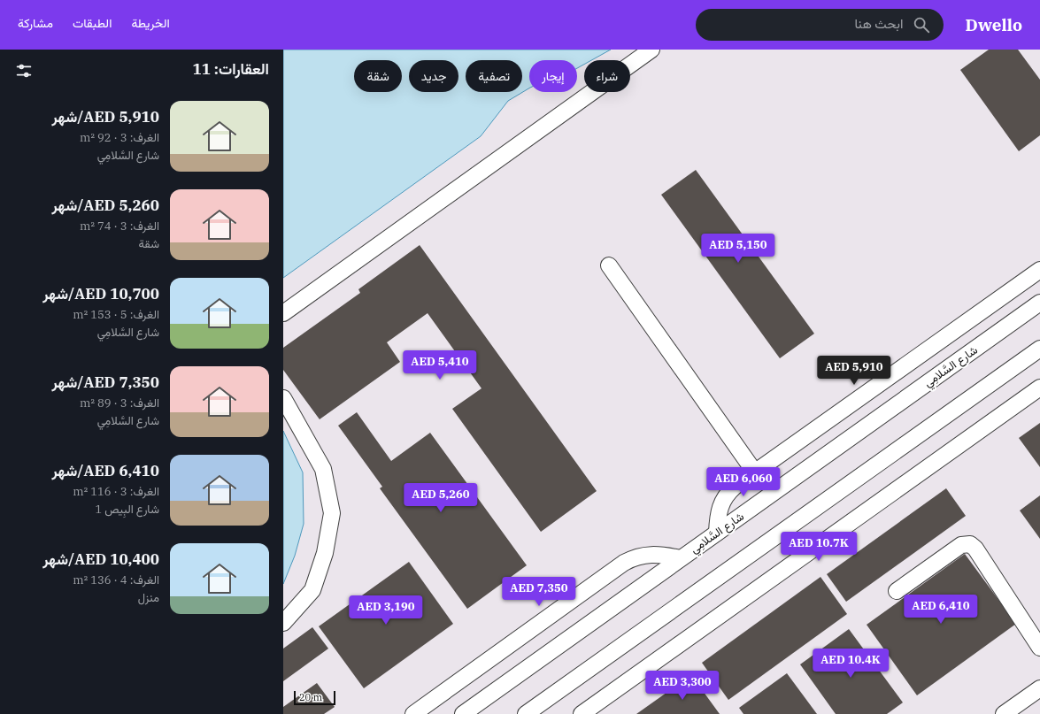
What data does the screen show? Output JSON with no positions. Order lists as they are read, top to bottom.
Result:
{
  "streets": {
    "street": ["شارع السَّلامِي"]
  },
  "scale_bar": "20 m",
  "page": {
    "header": "Dwello",
    "search": "ابحث هنا",
    "nav": ["الخريطة", "الطبقات", "مشاركة"],
    "heading": "العقارات: 11",
    "chip": [
      "شراء",
      "إيجار",
      "تصفية",
      "جديد",
      "شقة"
    ],
    "list": [
      {
        "name": "AED 5,910/شهر",
        "note": "الغرف: 3 · 92 m² · شارع السَّلامِي"
      },
      {
        "name": "AED 5,260/شهر",
        "note": "الغرف: 3 · 74 m² · شقة"
      },
      {
        "name": "AED 10,700/شهر",
        "note": "الغرف: 5 · 153 m² · شارع السَّلامِي"
      },
      {
        "name": "AED 7,350/شهر",
        "note": "الغرف: 3 · 89 m² · شارع السَّلامِي"
      },
      {
        "name": "AED 6,410/شهر",
        "note": "الغرف: 3 · 116 m² · شارع البِيص 1"
      },
      {
        "name": "AED 10,400/شهر",
        "note": "الغرف: 4 · 136 m² · منزل"
      }
    ],
    "price": [
      "AED 5,150",
      "AED 5,410",
      "AED 5,910",
      "AED 6,060",
      "AED 5,260",
      "AED 10.7K",
      "AED 7,350",
      "AED 6,410",
      "AED 3,190",
      "AED 10.4K",
      "AED 3,300"
    ],
    "scale": "20 m"
  }
}
